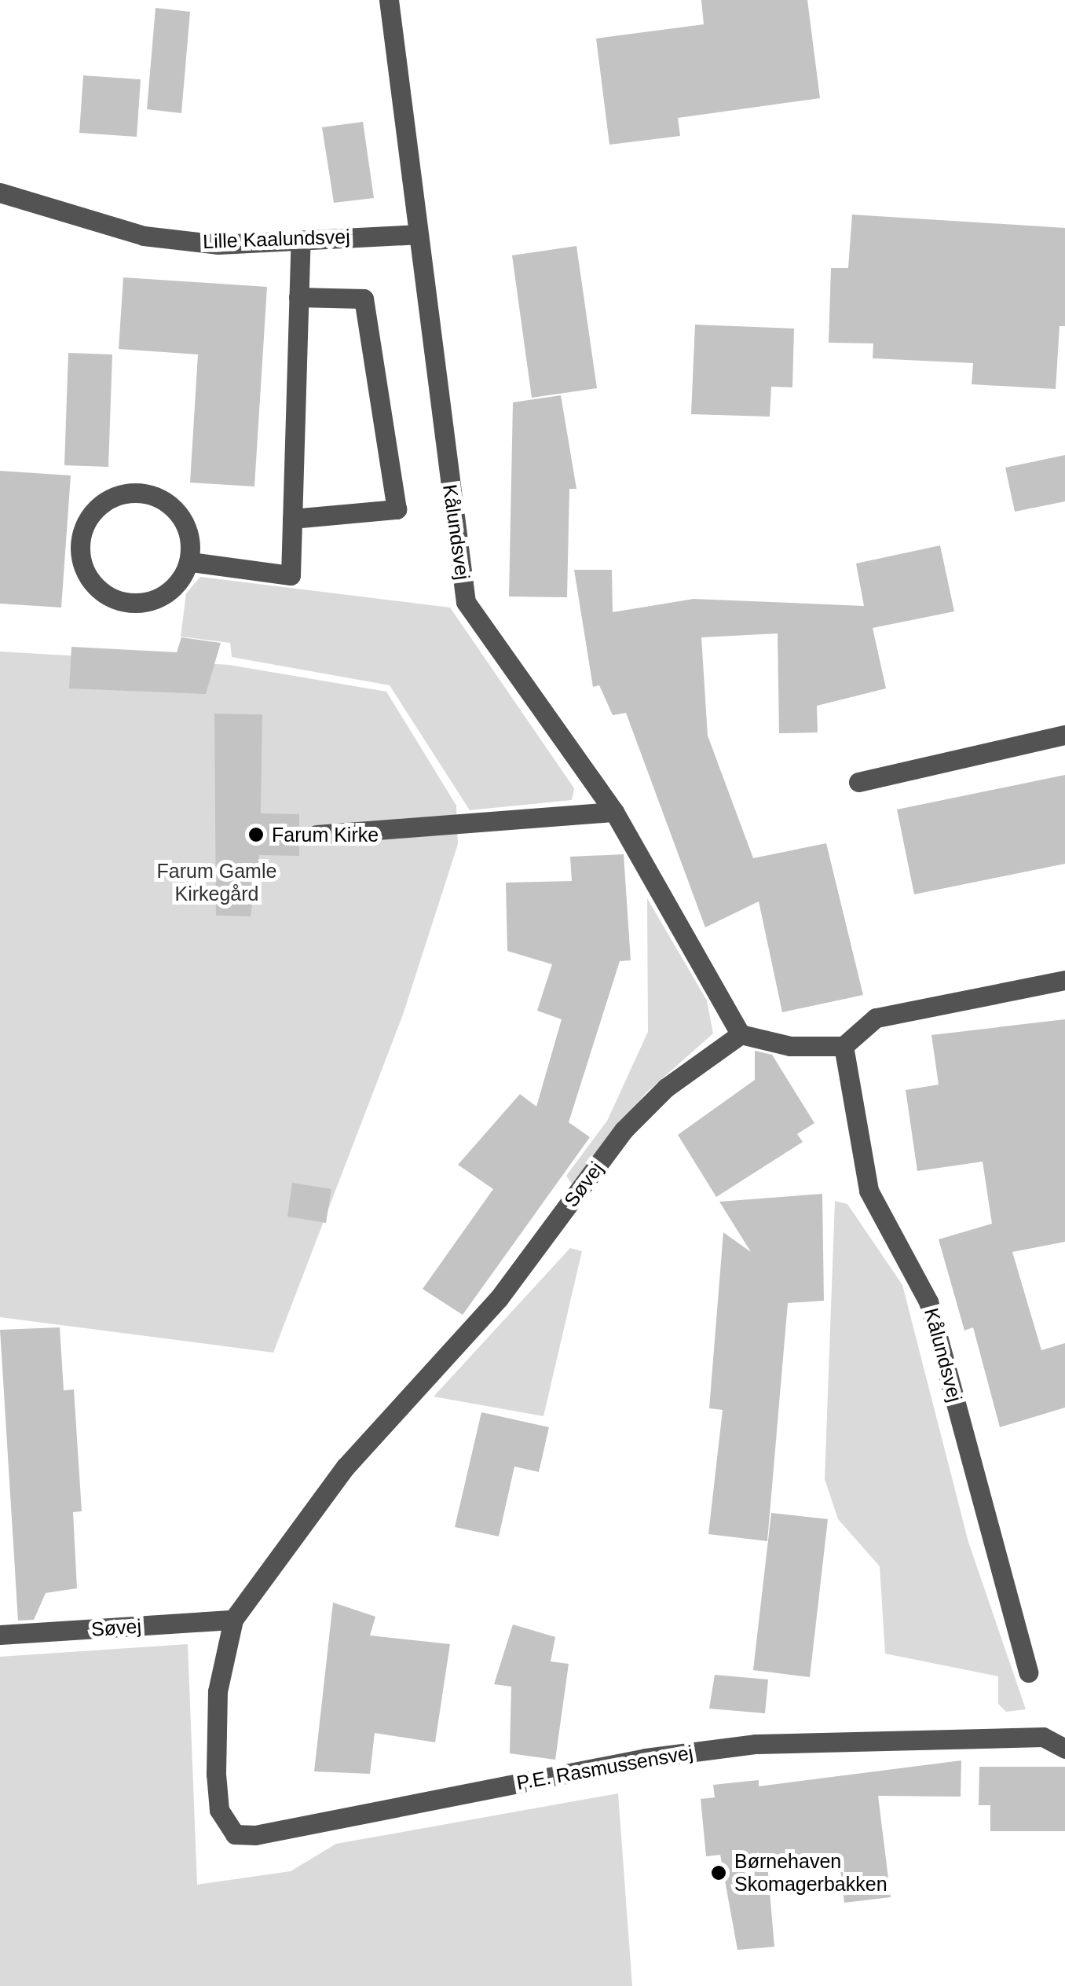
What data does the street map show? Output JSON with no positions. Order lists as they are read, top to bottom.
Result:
{
  "streets": {
    "street": [
      "Lille Kaalundsvej",
      "Kålundsvej",
      "Søvej",
      "P.E. Rasmussensvej"
    ]
  },
  "crossings": [
    ["Lille Kaalundsvej", "Kålundsvej"],
    ["Kålundsvej", "Søvej"],
    ["Søvej", "P.E. Rasmussensvej"]
  ],
  "parks": ["Farum Gamle Kirkegård"],
  "places": ["Farum Kirke", "Børnehaven Skomagerbakken"]
}
